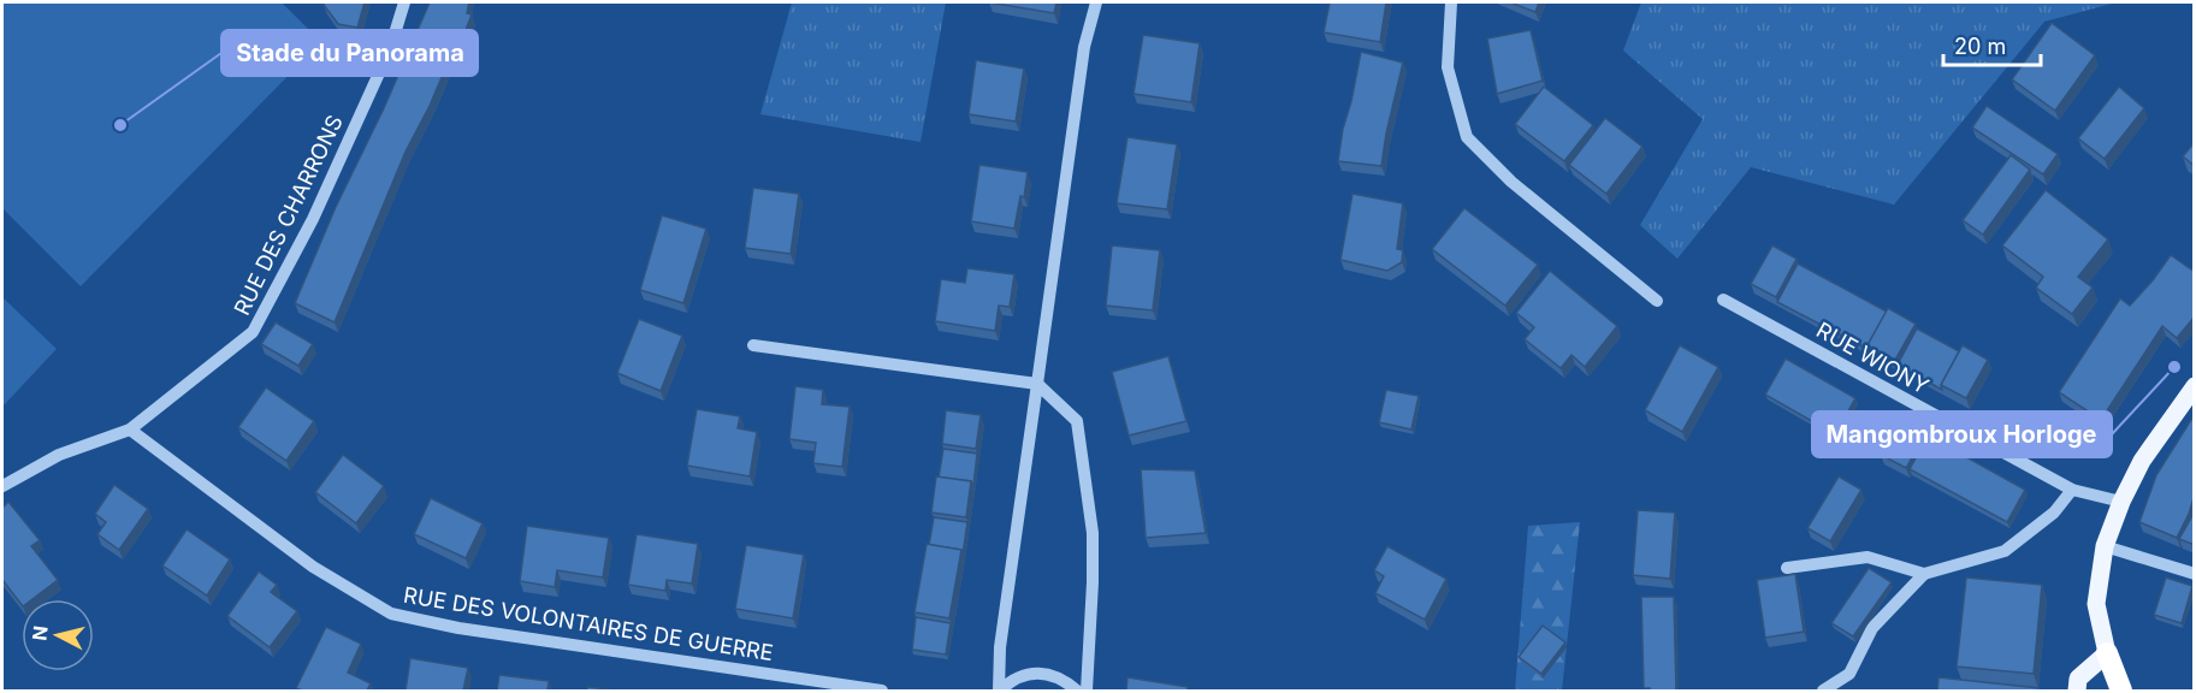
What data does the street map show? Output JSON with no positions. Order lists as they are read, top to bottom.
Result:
{
  "streets": {
    "street": ["RUE DES CHARRONS", "RUE WIONY", "RUE DES VOLONTAIRES DE GUERRE"]
  },
  "crossings": [
    ["RUE DES CHARRONS", "RUE DES VOLONTAIRES DE GUERRE"]
  ],
  "places": ["Stade du Panorama", "Mangombroux Horloge"],
  "scale_bar": "20 m",
  "north": "left"
}
